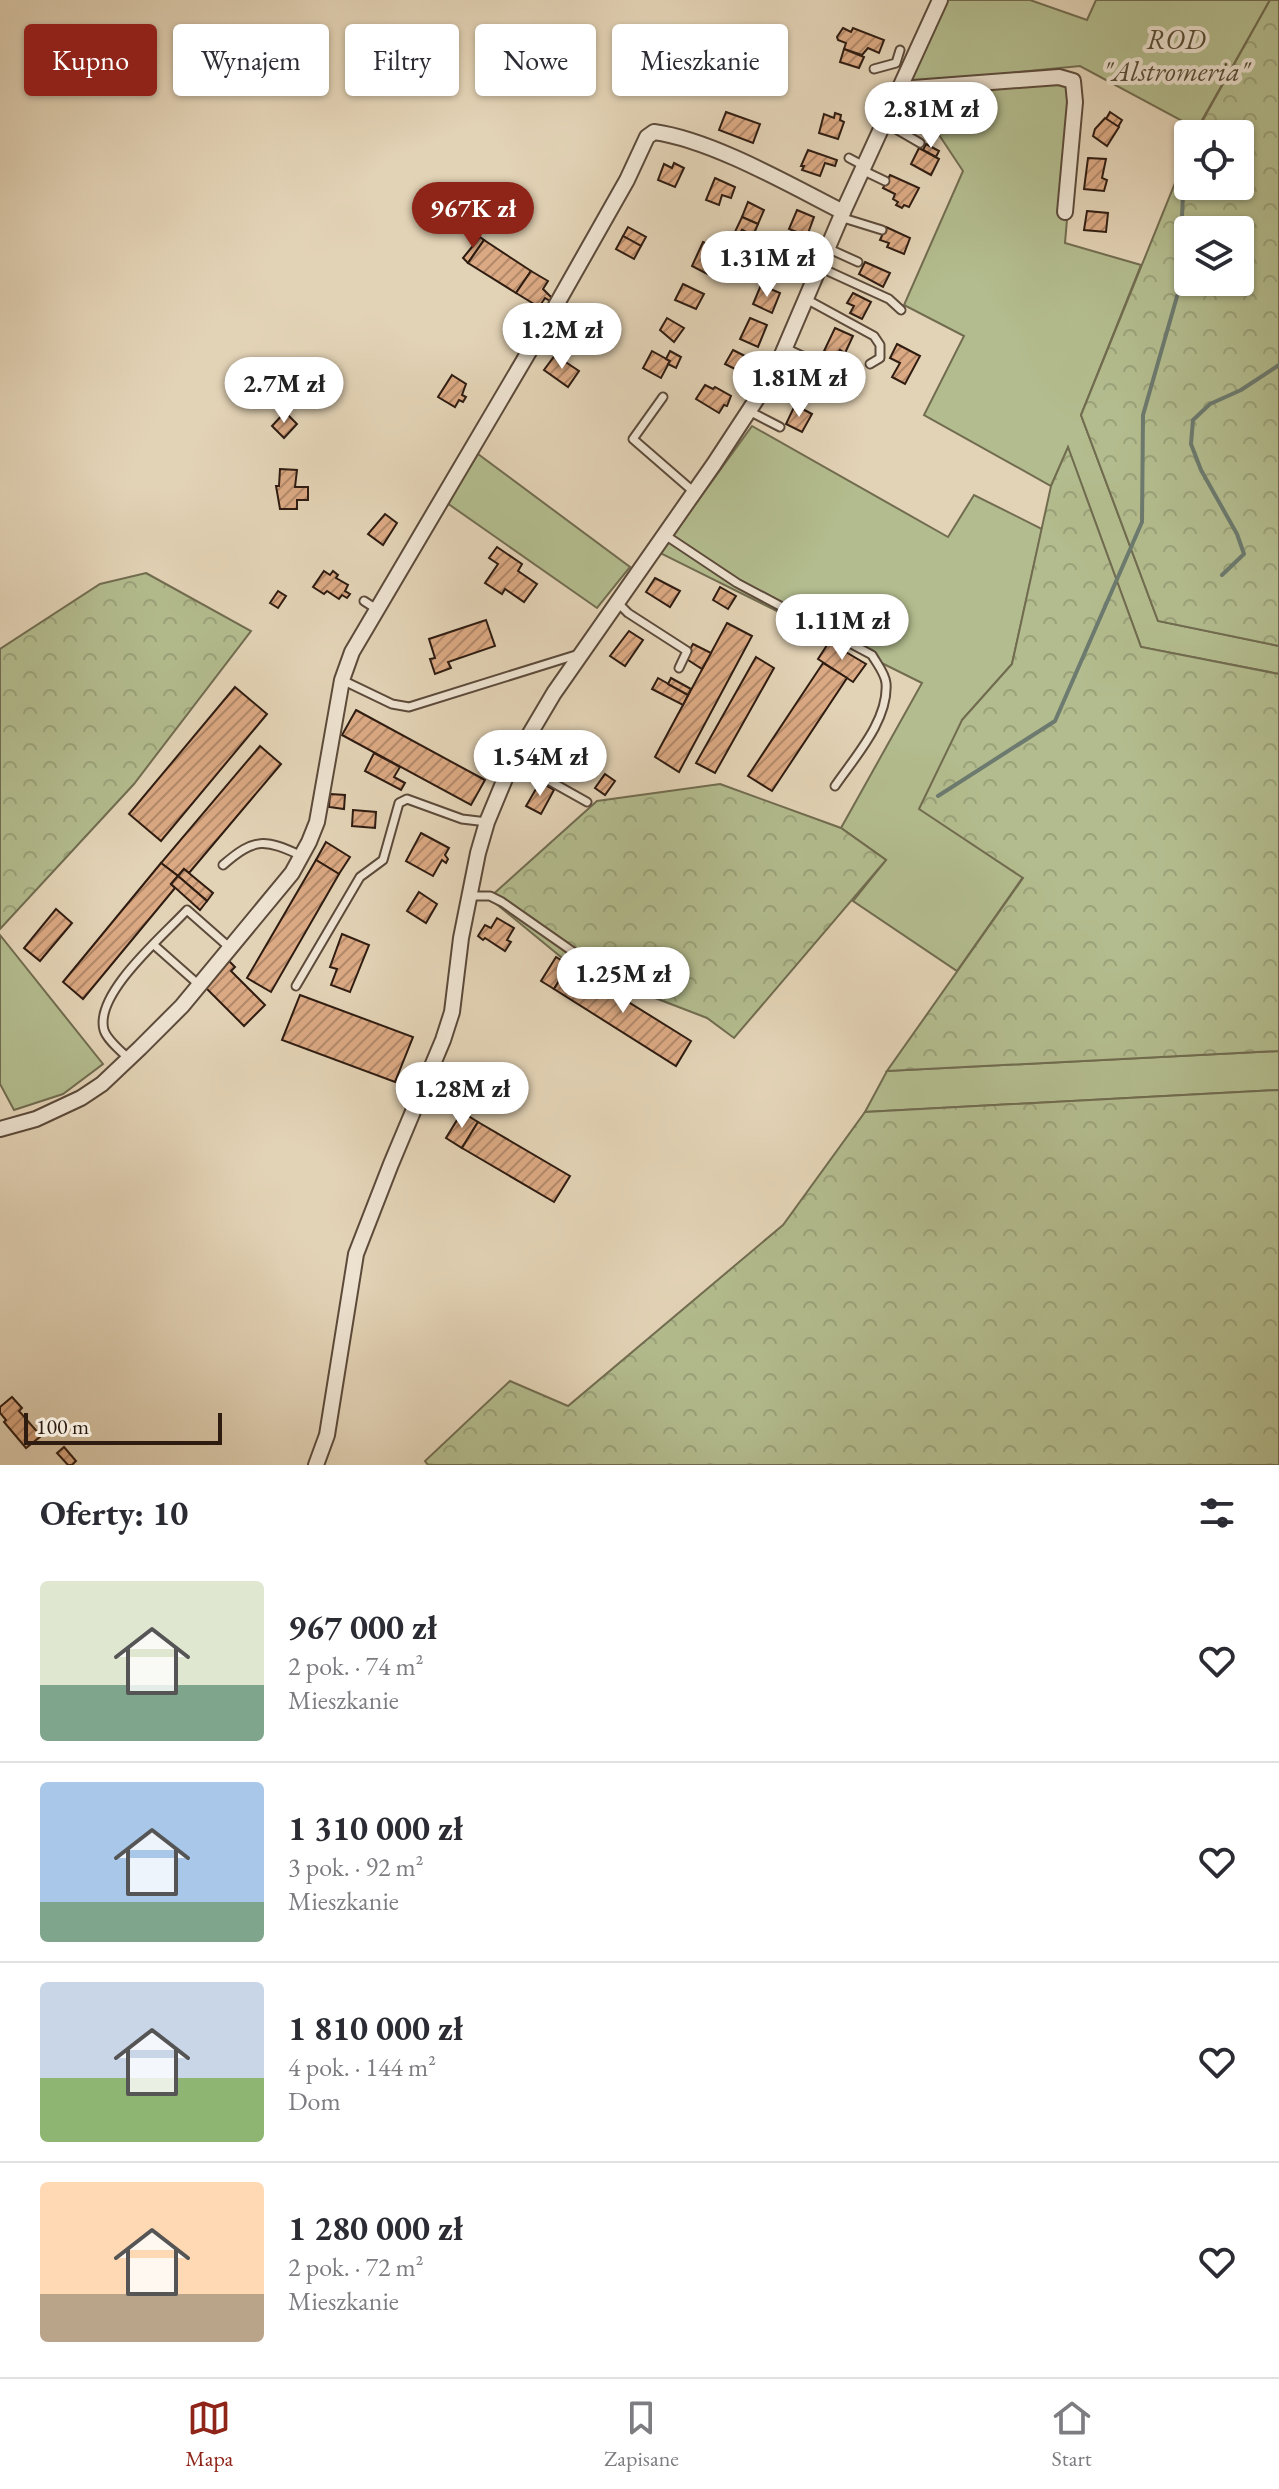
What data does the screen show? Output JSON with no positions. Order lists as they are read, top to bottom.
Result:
{
  "parks": ["ROD \"Alstromeria\""],
  "scale_bar": "100 m",
  "page": {
    "chip": [
      "Kupno",
      "Wynajem",
      "Filtry",
      "Nowe",
      "Mieszkanie"
    ],
    "price": [
      "2.81M zł",
      "967K zł",
      "1.31M zł",
      "1.2M zł",
      "1.81M zł",
      "2.7M zł",
      "1.11M zł",
      "1.54M zł",
      "1.25M zł",
      "1.28M zł"
    ],
    "scale": "100 m",
    "heading": "Oferty: 10",
    "list": [
      {
        "name": "967 000 zł",
        "note": "2 pok. · 74 m² · Mieszkanie"
      },
      {
        "name": "1 310 000 zł",
        "note": "3 pok. · 92 m² · Mieszkanie"
      },
      {
        "name": "1 810 000 zł",
        "note": "4 pok. · 144 m² · Dom"
      },
      {
        "name": "1 280 000 zł",
        "note": "2 pok. · 72 m² · Mieszkanie"
      }
    ],
    "tabs": ["Mapa", "Zapisane", "Start"]
  }
}
